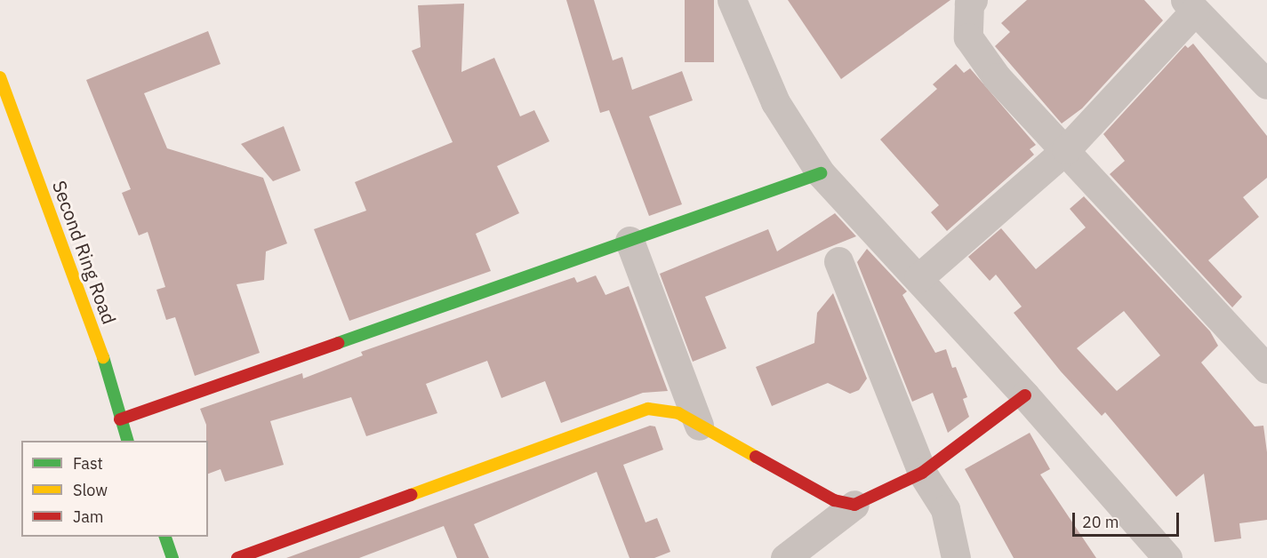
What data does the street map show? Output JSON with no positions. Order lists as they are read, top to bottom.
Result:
{
  "streets": {
    "street": ["Second Ring Road"]
  },
  "legend": ["Fast", "Slow", "Jam"],
  "scale_bar": "20 m"
}
